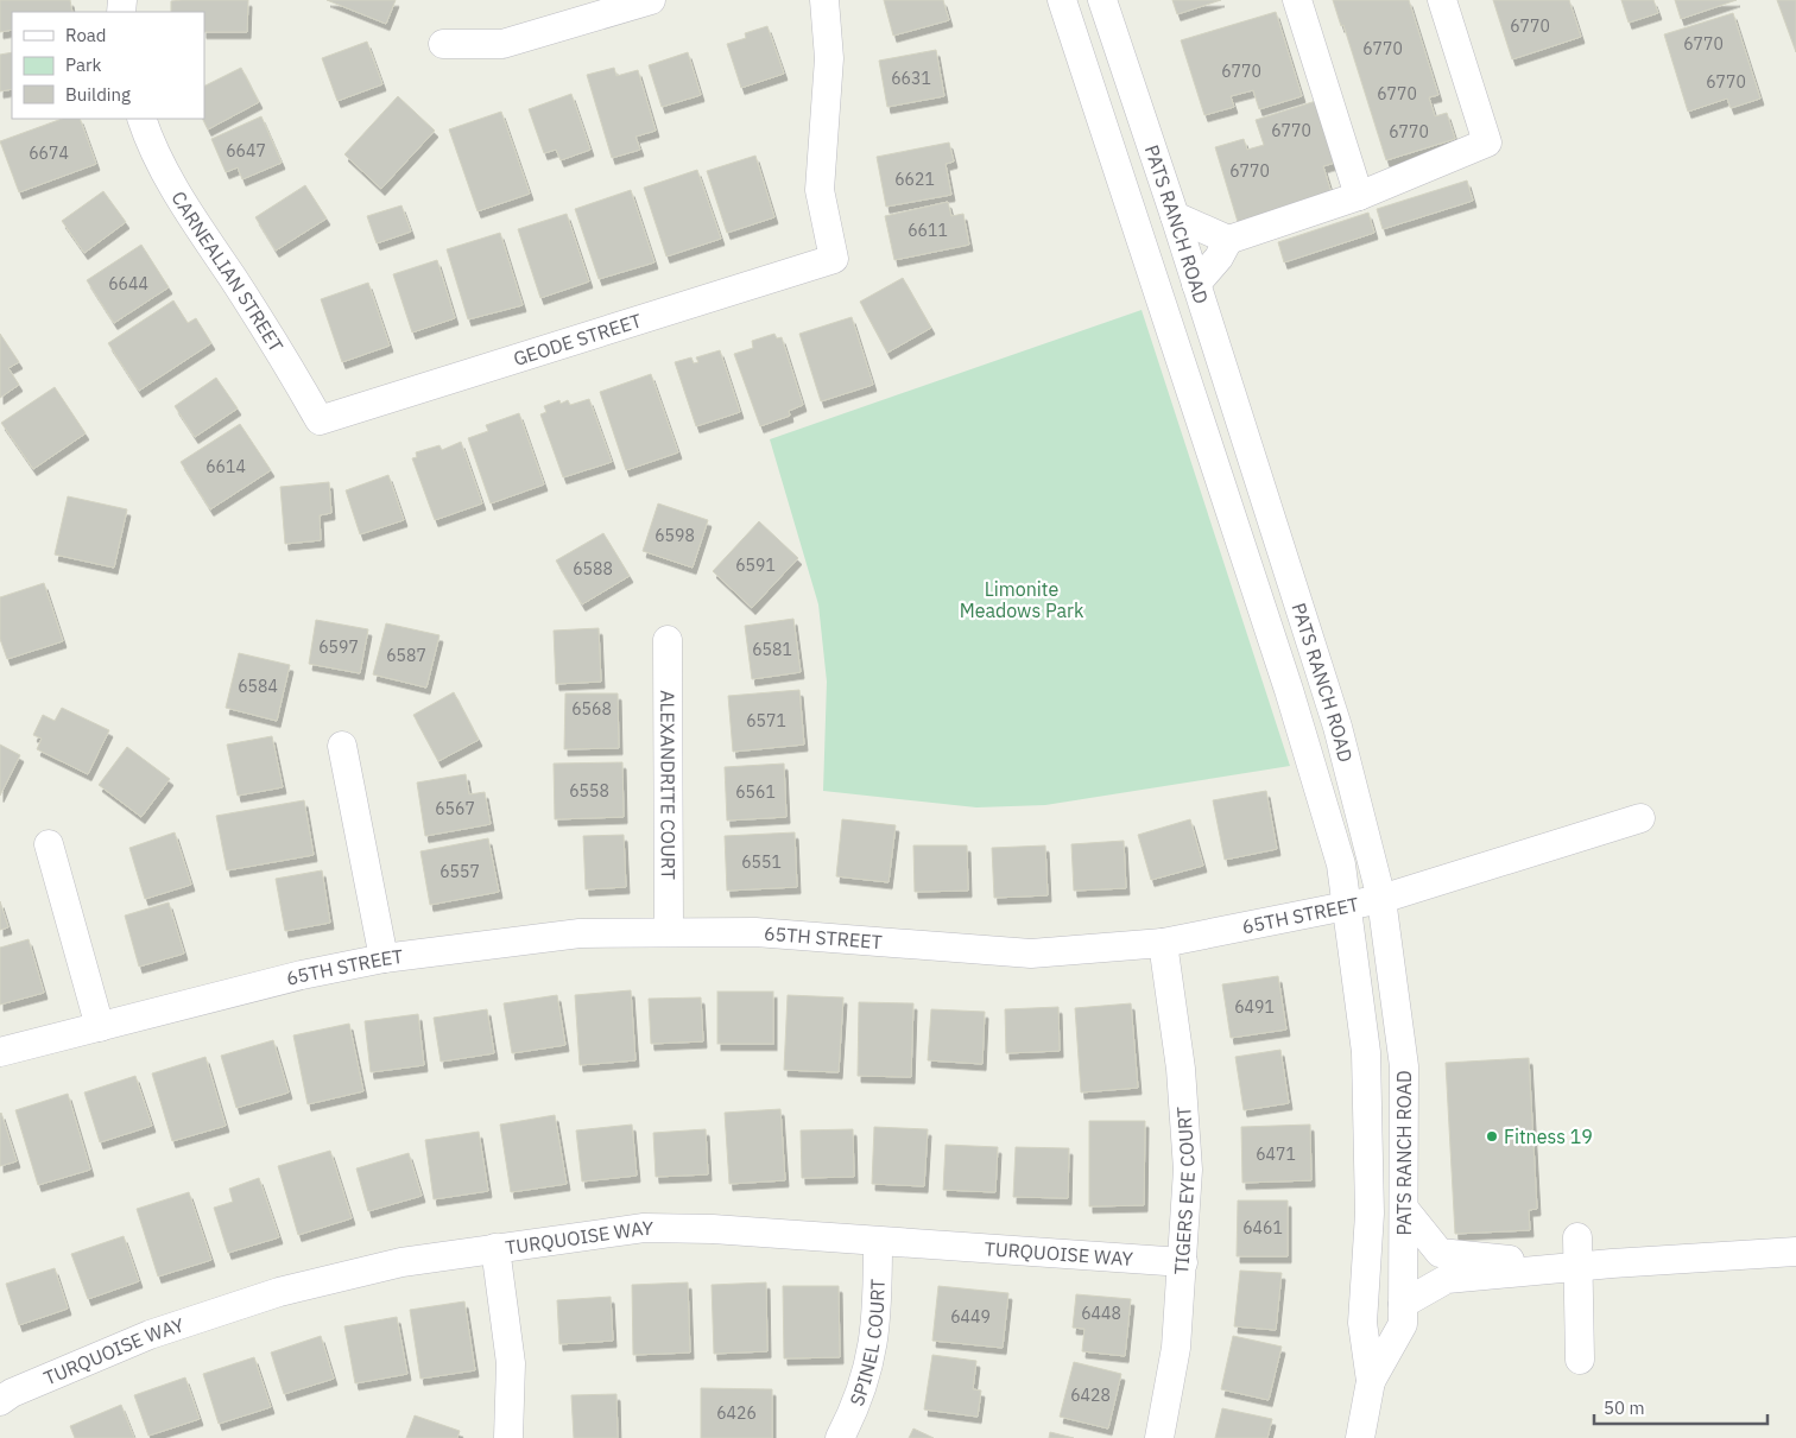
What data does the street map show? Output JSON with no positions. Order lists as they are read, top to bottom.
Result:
{
  "streets": {
    "street": [
      "PATS RANCH ROAD",
      "CARNEALIAN STREET",
      "GEODE STREET",
      "ALEXANDRITE COURT",
      "65TH STREET",
      "TIGERS EYE COURT",
      "TURQUOISE WAY",
      "SPINEL COURT"
    ]
  },
  "crossings": [
    ["PATS RANCH ROAD", "65TH STREET"],
    ["CARNEALIAN STREET", "GEODE STREET"],
    ["ALEXANDRITE COURT", "65TH STREET"],
    ["65TH STREET", "TIGERS EYE COURT"],
    ["TIGERS EYE COURT", "TURQUOISE WAY"],
    ["TURQUOISE WAY", "SPINEL COURT"]
  ],
  "parks": ["Limonite Meadows Park"],
  "places": ["Fitness 19"],
  "house_numbers": [
    "6770",
    "6770",
    "6770",
    "6770",
    "6631",
    "6770",
    "6770",
    "6770",
    "6770",
    "6647",
    "6674",
    "6770",
    "6621",
    "6611",
    "6644",
    "6614",
    "6598",
    "6591",
    "6588",
    "6597",
    "6581",
    "6587",
    "6584",
    "6568",
    "6571",
    "6558",
    "6561",
    "6567",
    "6551",
    "6557",
    "6491",
    "6471",
    "6461",
    "6448",
    "6449",
    "6428",
    "6426"
  ],
  "legend": ["Road", "Park", "Building"],
  "scale_bar": "50 m"
}
